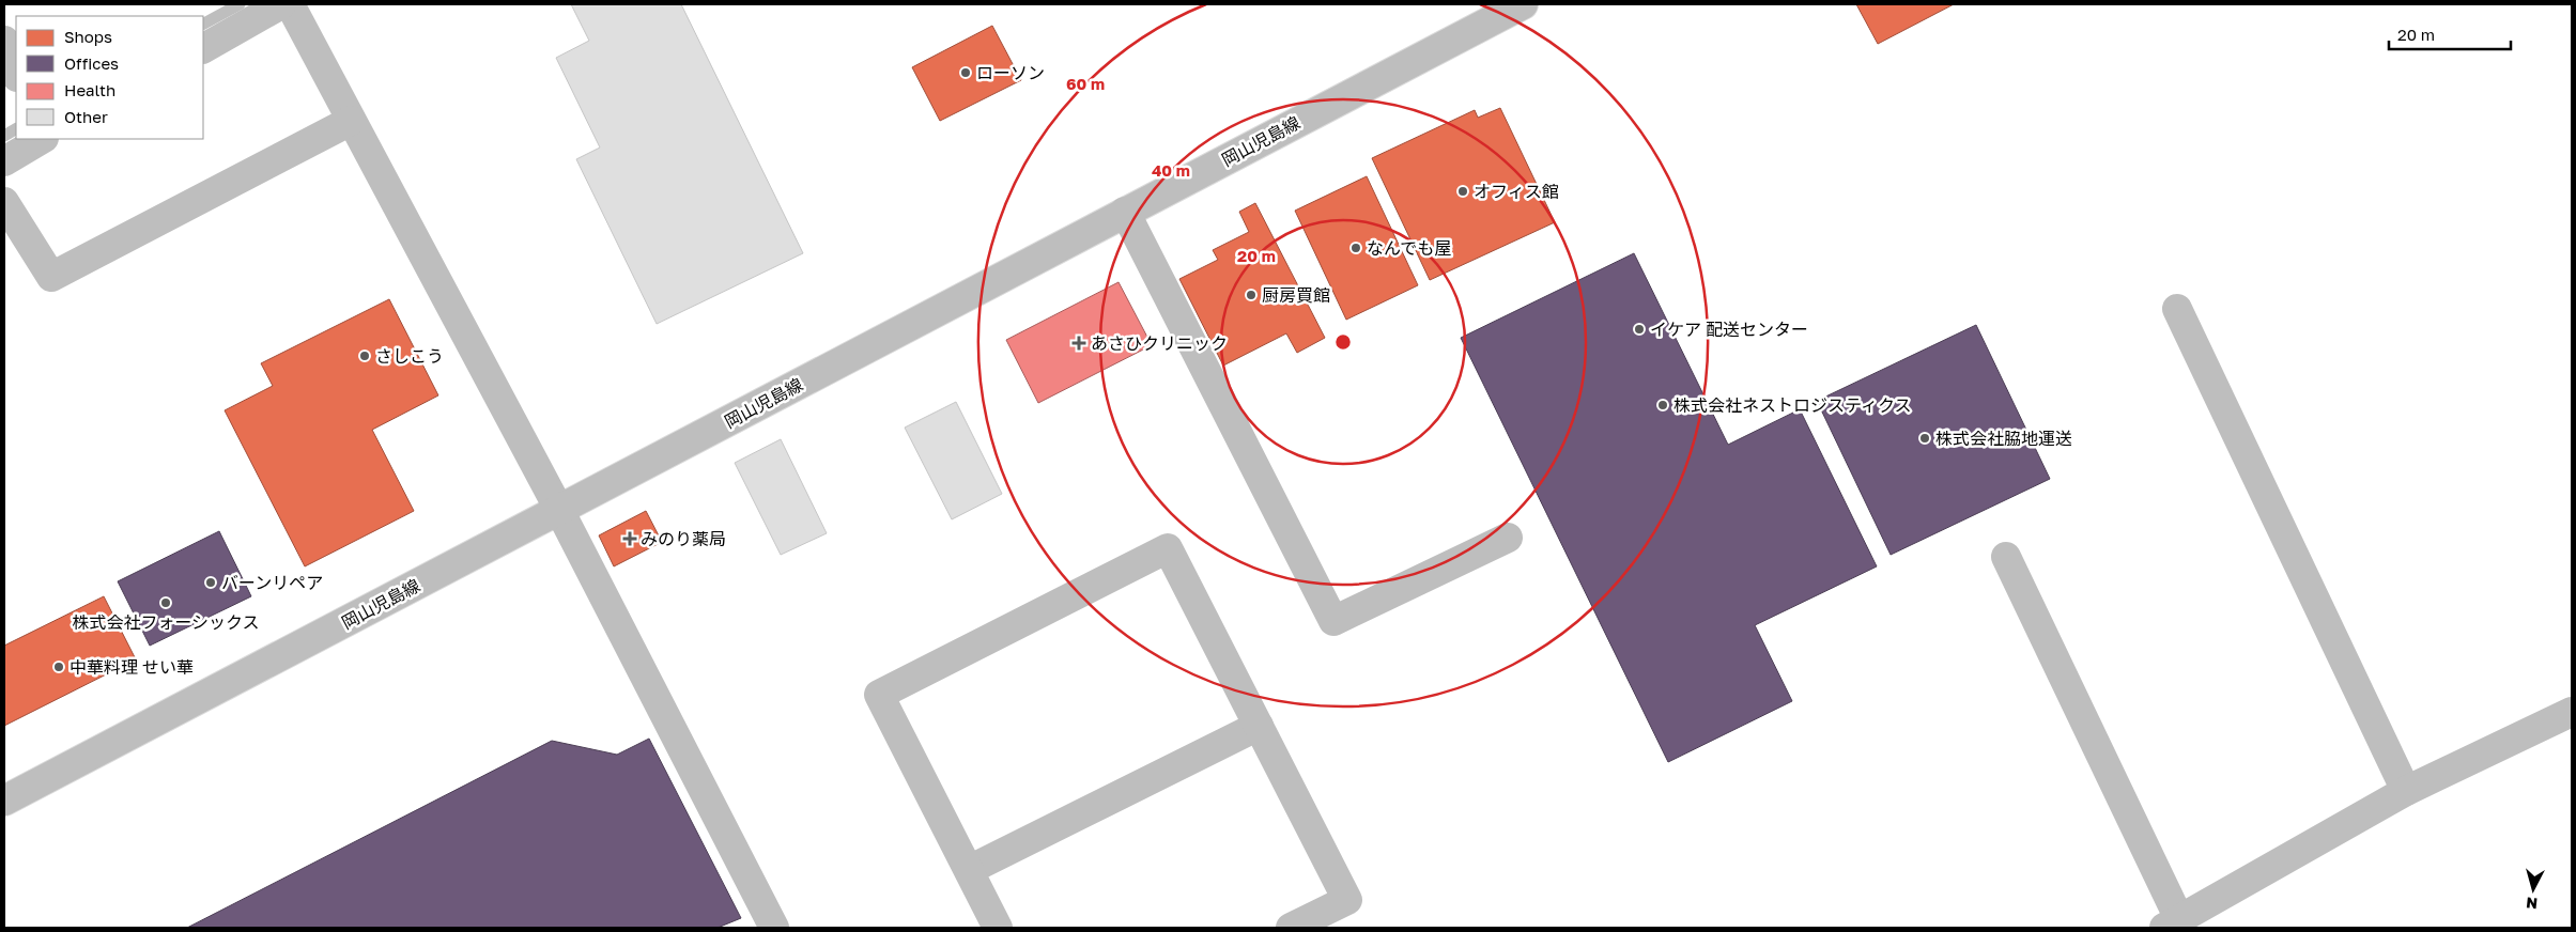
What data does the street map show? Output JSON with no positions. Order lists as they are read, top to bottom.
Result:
{
  "streets": {
    "street": ["岡山児島線"]
  },
  "places": {
    "other": [
      "ローソン",
      "オフィス館",
      "なんでも屋",
      "厨房買館",
      "イケア 配送センター",
      "さしこう",
      "株式会社ネストロジスティクス",
      "株式会社脇地運送",
      "バーンリペア",
      "株式会社フォーシックス",
      "中華料理 せい華"
    ],
    "health": ["あさひクリニック", "みのり薬局"]
  },
  "legend": [
    "Shops",
    "Offices",
    "Health",
    "Other"
  ],
  "scale_bar": "20 m",
  "north": "bottom",
  "rings": ["60 m", "40 m", "20 m"]
}
